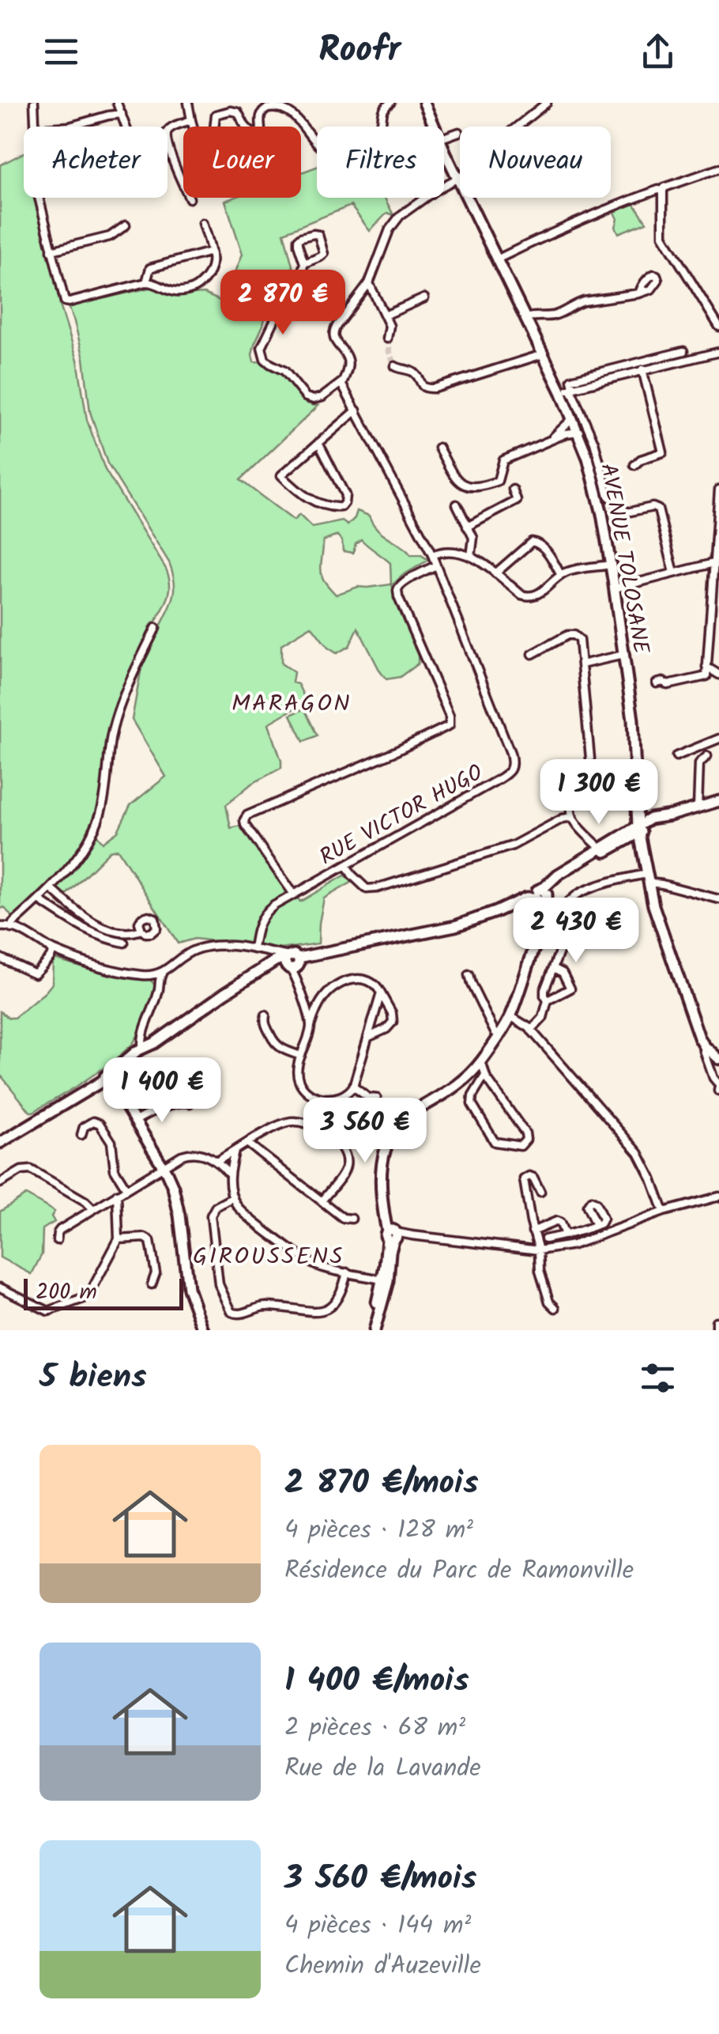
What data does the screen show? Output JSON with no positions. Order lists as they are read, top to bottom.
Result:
{
  "streets": {
    "street": ["AVENUE TOLOSANE", "RUE VICTOR HUGO"]
  },
  "districts": ["MARAGON", "GIROUSSENS"],
  "scale_bar": "200 m",
  "page": {
    "header": "Roofr",
    "chip": [
      "Acheter",
      "Louer",
      "Filtres",
      "Nouveau"
    ],
    "price": [
      "2 870 €",
      "1 300 €",
      "2 430 €",
      "1 400 €",
      "3 560 €"
    ],
    "scale": "200 m",
    "heading": "5 biens",
    "list": [
      {
        "name": "2 870 €/mois",
        "note": "4 pièces · 128 m² · Résidence du Parc de Ramonville"
      },
      {
        "name": "1 400 €/mois",
        "note": "2 pièces · 68 m² · Rue de la Lavande"
      },
      {
        "name": "3 560 €/mois",
        "note": "4 pièces · 144 m² · Chemin d'Auzeville"
      }
    ]
  }
}
